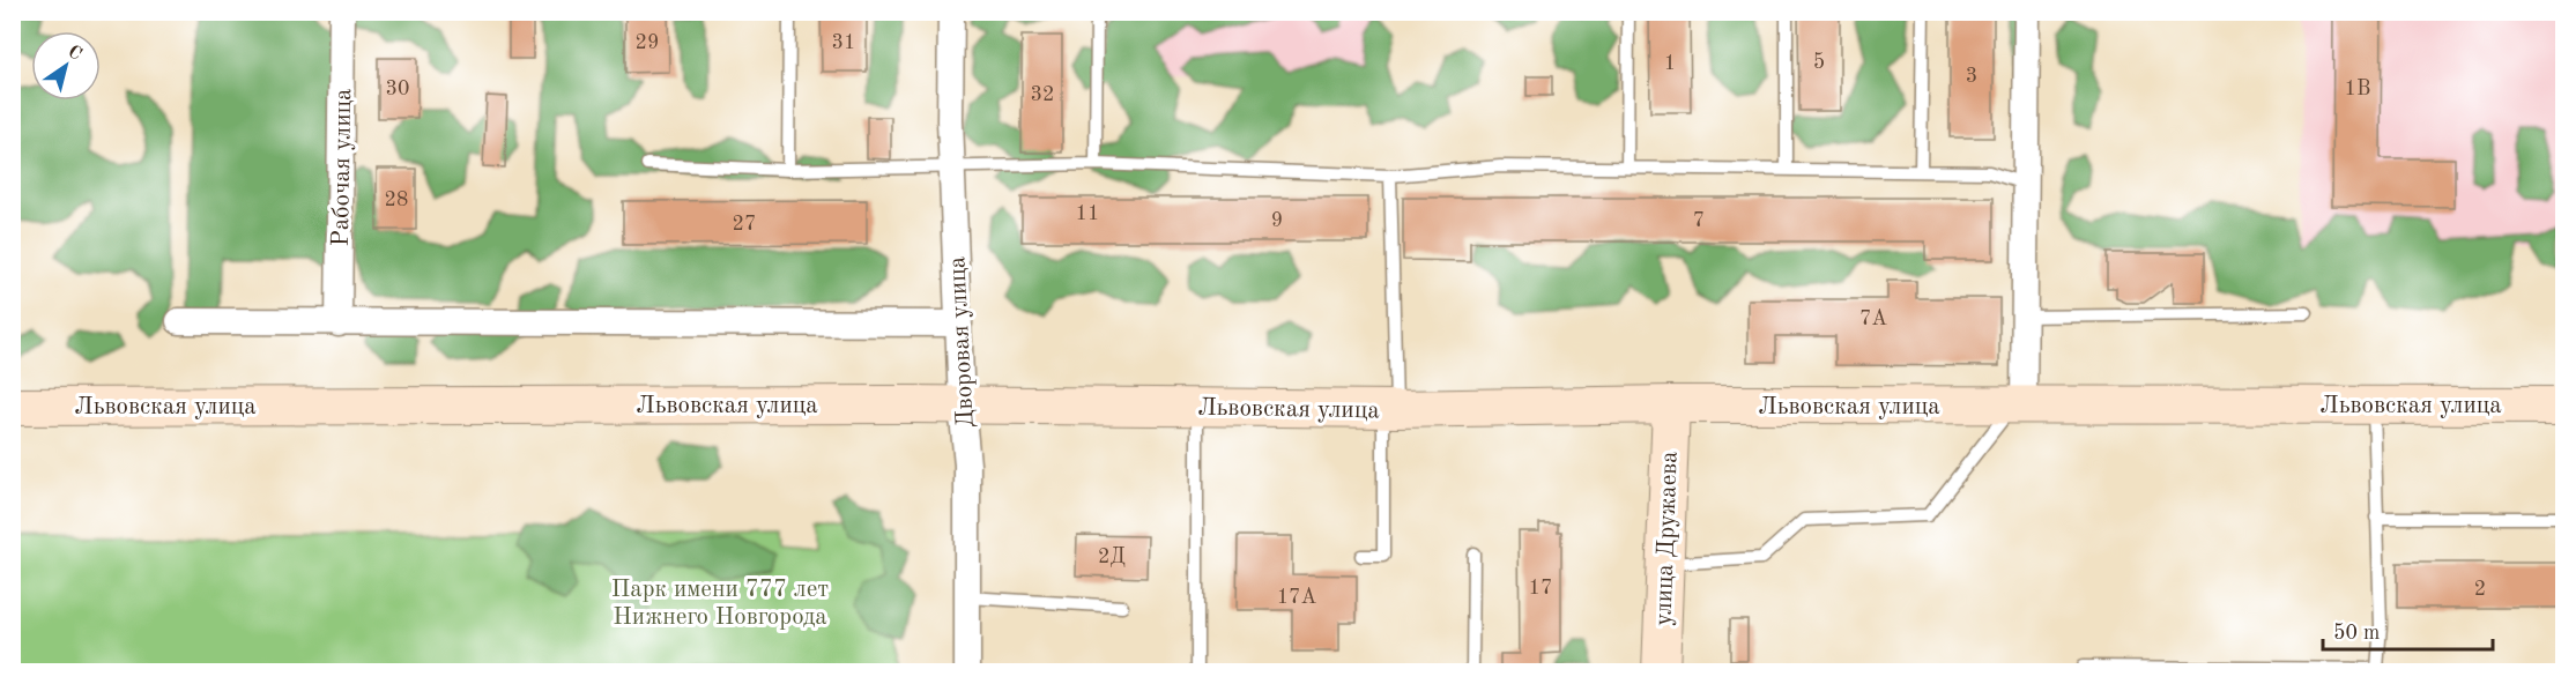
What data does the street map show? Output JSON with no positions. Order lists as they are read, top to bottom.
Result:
{
  "streets": {
    "main road": ["Львовская улица", "улица Дружаева"],
    "street": ["Рабочая улица", "Дворовая улица"]
  },
  "crossings": [
    ["Дворовая улица", "Львовская улица"],
    ["Львовская улица", "улица Дружаева"]
  ],
  "parks": ["Парк имени 777 лет Нижнего Новгорода"],
  "house_numbers": [
    "29",
    "31",
    "5",
    "1",
    "3",
    "30",
    "1В",
    "32",
    "28",
    "11",
    "9",
    "7",
    "27",
    "7А",
    "2Д",
    "17",
    "2",
    "17А"
  ],
  "scale_bar": "50 m",
  "north": "top right"
}
